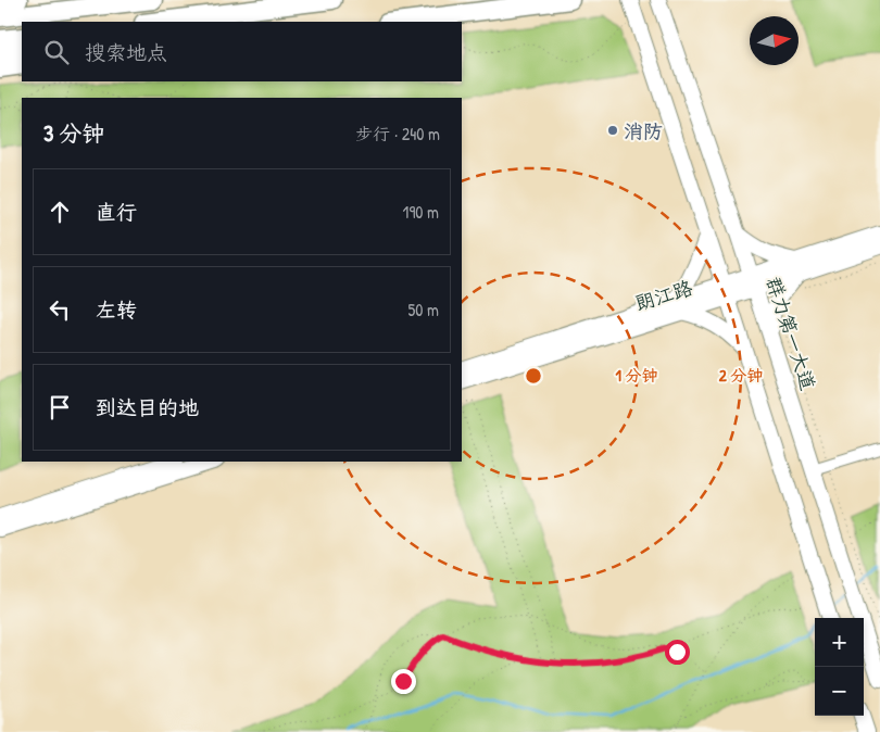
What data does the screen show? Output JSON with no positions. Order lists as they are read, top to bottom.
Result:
{
  "streets": {
    "main road": ["朗江路", "群力第一大道"]
  },
  "crossings": [
    ["朗江路", "群力第一大道"]
  ],
  "places": ["消防"],
  "north": "right",
  "page": {
    "search": "搜索地点",
    "heading": ["3 分钟", "步行 · 240 m"],
    "list": [
      ["直行", "190 m"],
      ["左转", "50 m"],
      "到达目的地"
    ],
    "map_buttons": ["+", "−"]
  },
  "rings": ["1 分钟", "2 分钟"]
}
